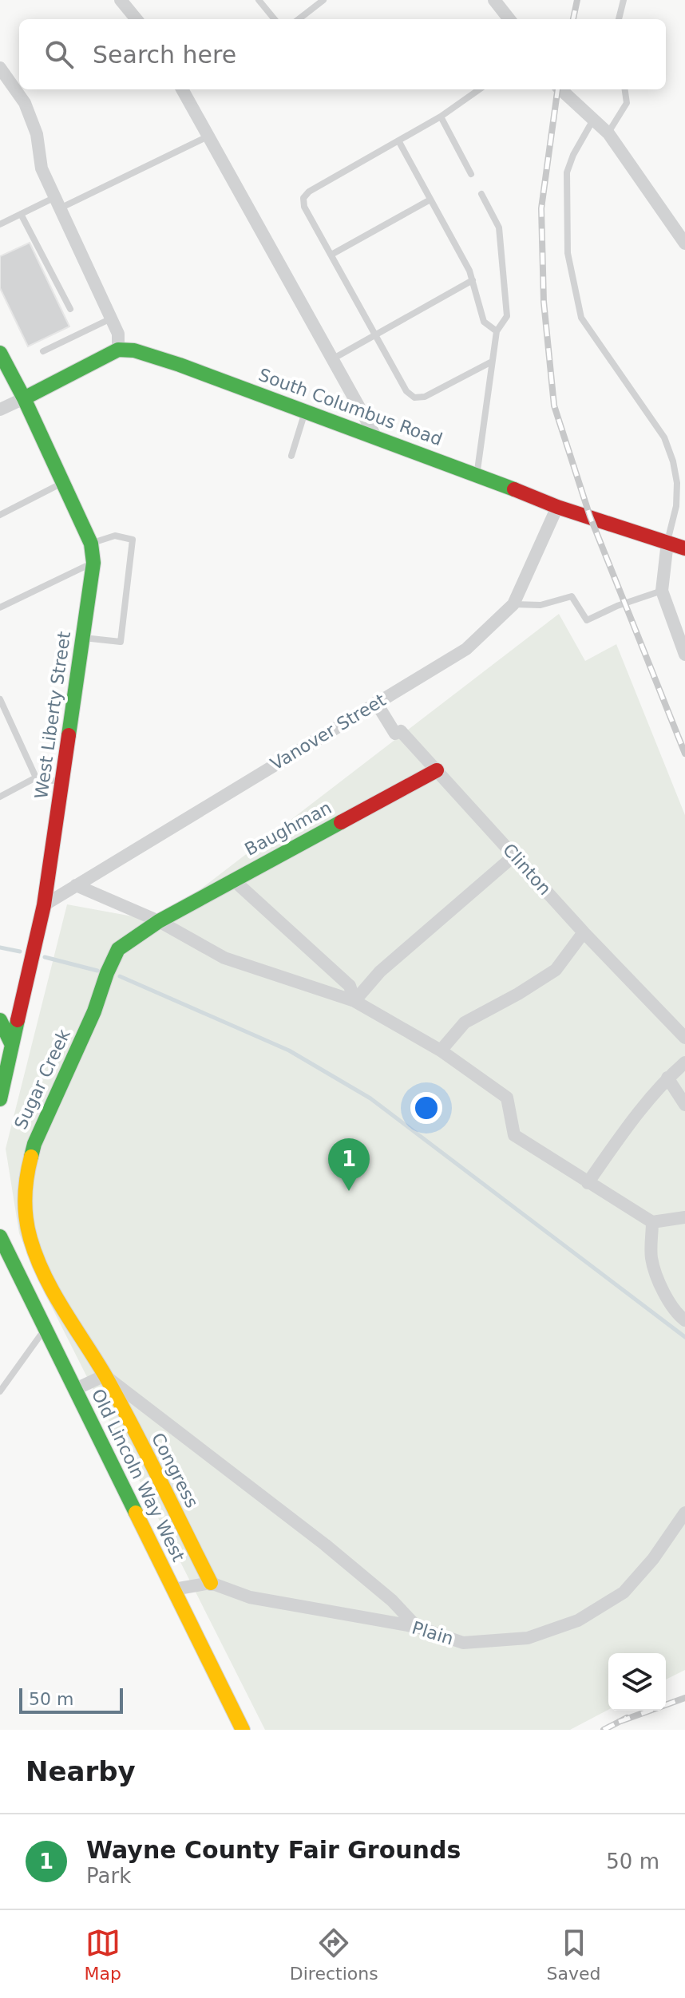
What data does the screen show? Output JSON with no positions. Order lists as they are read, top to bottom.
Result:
{
  "streets": {
    "main road": [
      "South Columbus Road",
      "West Liberty Street",
      "Baughman",
      "Sugar Creek",
      "Congress",
      "Old Lincoln Way West"
    ],
    "street": ["Vanover Street", "Clinton", "Plain"]
  },
  "crossings": [
    ["South Columbus Road", "Vanover Street"],
    ["West Liberty Street", "Vanover Street"],
    ["Vanover Street", "Clinton"],
    ["Baughman", "Clinton"],
    ["Baughman", "Sugar Creek"],
    ["Sugar Creek", "Congress"],
    ["Congress", "Plain"]
  ],
  "scale_bar": "50 m",
  "page": {
    "search": "Search here",
    "pins": "1",
    "scale": "50 m",
    "heading": "Nearby",
    "list": [
      {
        "mark": "1",
        "name": "Wayne County Fair Grounds",
        "note": "Park",
        "value": "50 m"
      }
    ],
    "nav": ["Map", "Directions", "Saved"]
  }
}
